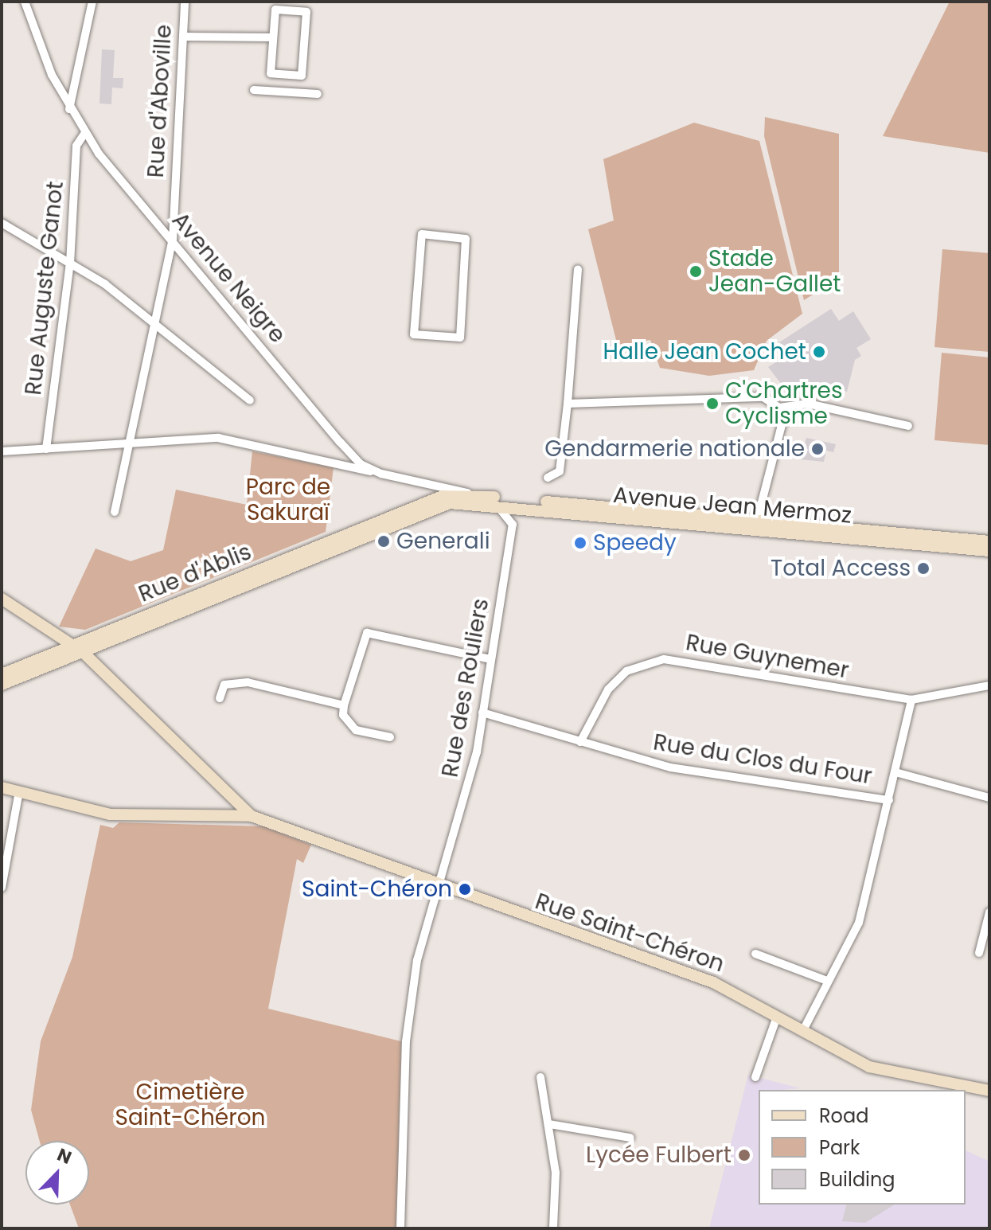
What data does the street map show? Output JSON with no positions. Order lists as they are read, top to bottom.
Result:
{
  "streets": {
    "main road": ["Avenue Jean Mermoz", "Rue d'Ablis", "Rue Saint-Chéron"],
    "street": [
      "Rue d'Aboville",
      "Avenue Neigre",
      "Rue Auguste Ganot",
      "Rue Guynemer",
      "Rue des Rouliers",
      "Rue du Clos du Four"
    ]
  },
  "crossings": [
    ["Rue d'Aboville", "Avenue Neigre"],
    ["Avenue Neigre", "Rue Auguste Ganot"],
    ["Avenue Neigre", "Avenue Jean Mermoz"],
    ["Avenue Neigre", "Rue d'Ablis"],
    ["Avenue Jean Mermoz", "Rue d'Ablis"],
    ["Avenue Jean Mermoz", "Rue des Rouliers"],
    ["Rue Guynemer", "Rue du Clos du Four"],
    ["Rue des Rouliers", "Rue du Clos du Four"],
    ["Rue des Rouliers", "Rue Saint-Chéron"]
  ],
  "parks": ["Parc de Sakuraï", "Cimetière Saint-Chéron"],
  "places": [
    "Stade Jean-Gallet",
    "Halle Jean Cochet",
    "C'Chartres Cyclisme",
    "Gendarmerie nationale",
    "Generali",
    "Speedy",
    "Total Access",
    "Saint-Chéron",
    "Lycée Fulbert"
  ],
  "legend": ["Road", "Park", "Building"],
  "north": "top right"
}
